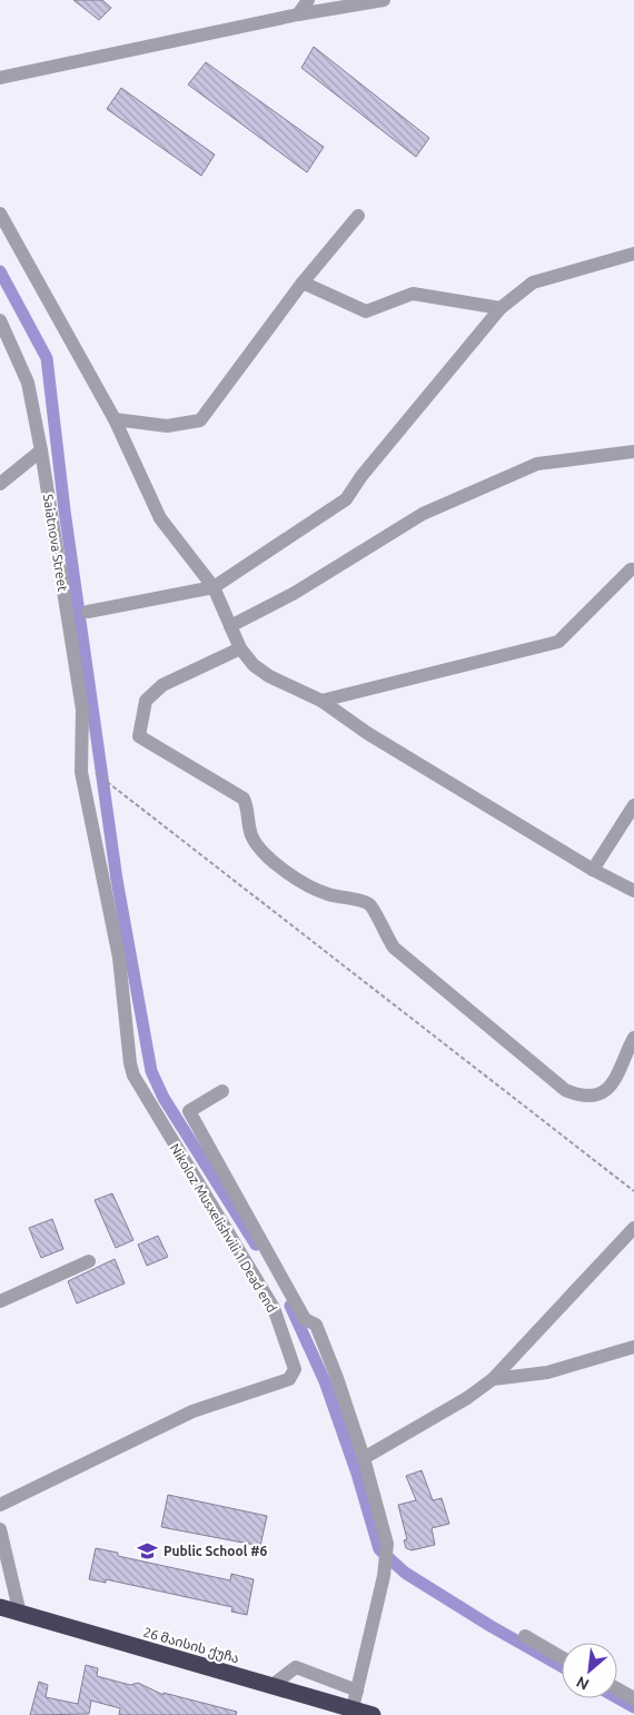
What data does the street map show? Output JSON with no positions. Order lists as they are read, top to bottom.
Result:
{
  "streets": {
    "highway": ["26 მაისის ქუჩა"],
    "street": ["Saiatnova Street", "Nikoloz Musxelishvili 1 Dead end"]
  },
  "crossings": [
    ["Saiatnova Street", "Nikoloz Musxelishvili 1 Dead end"]
  ],
  "places": {
    "school or university": ["Public School #6"]
  },
  "north": "bottom left"
}
